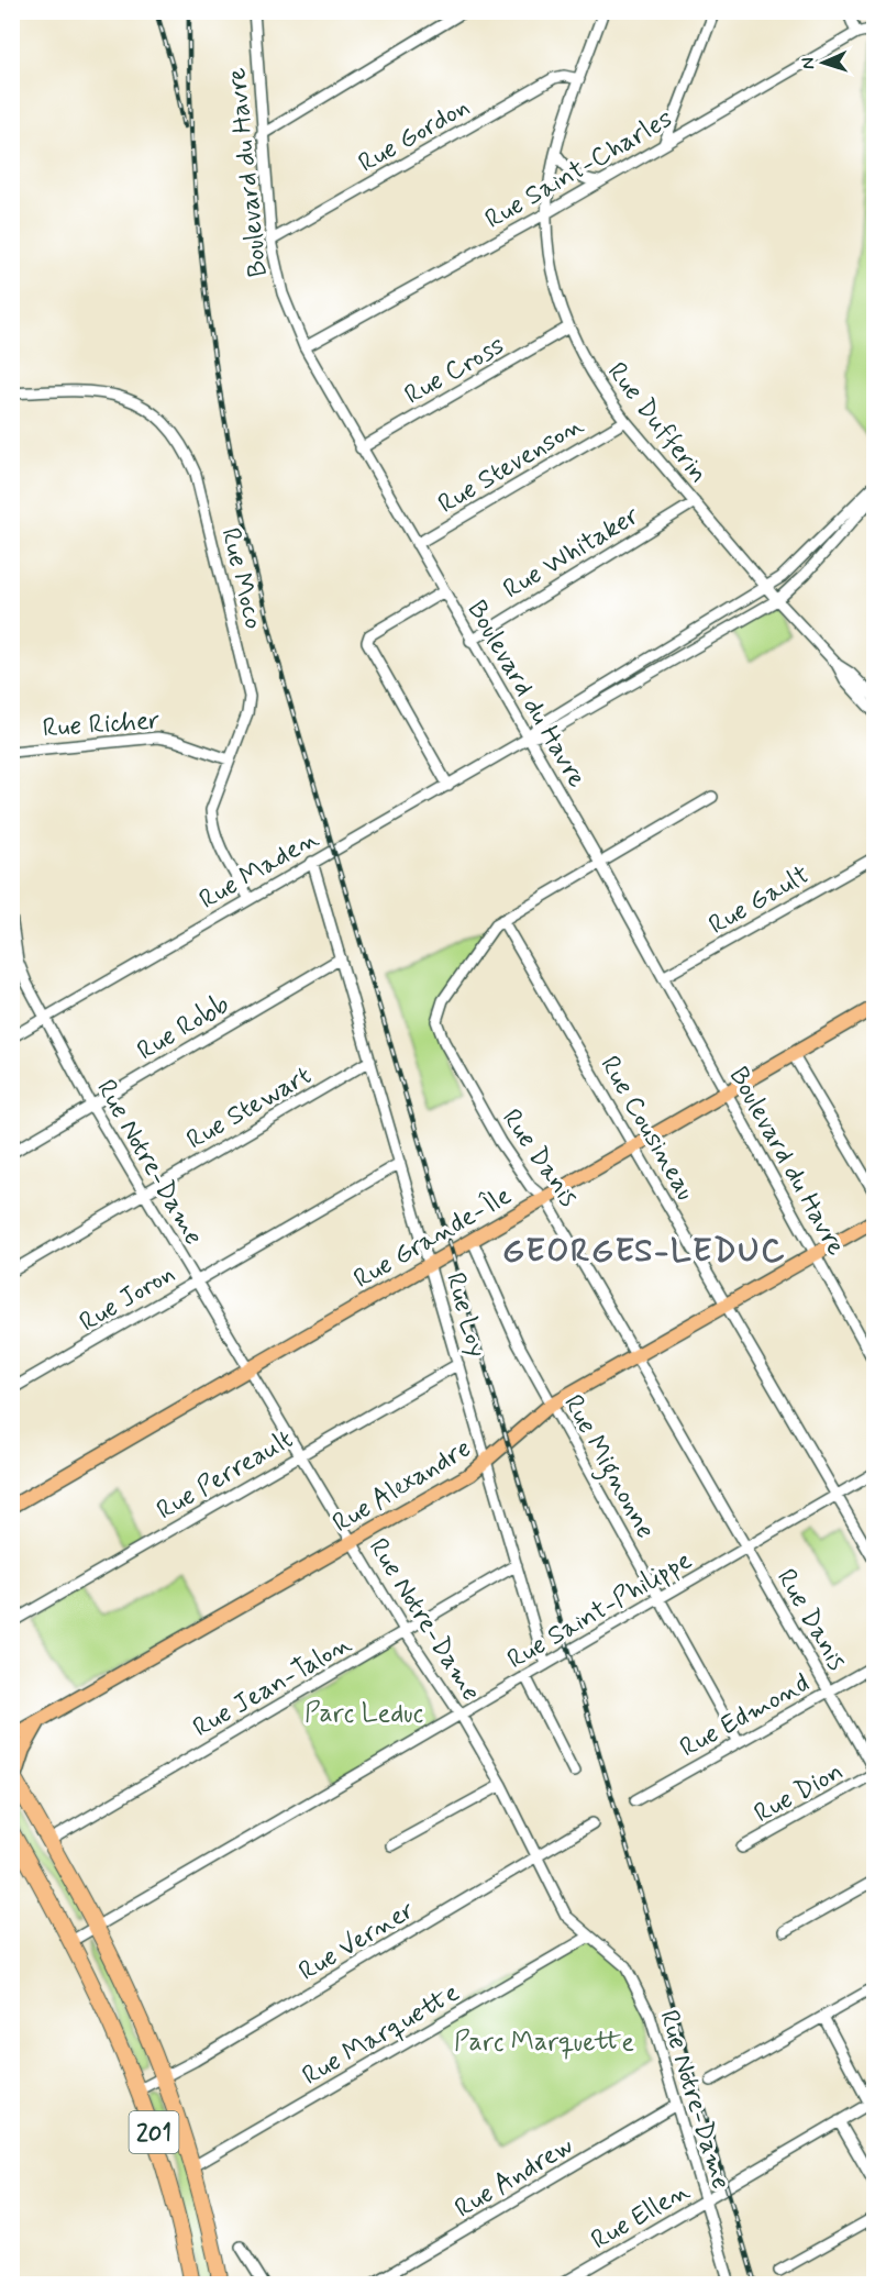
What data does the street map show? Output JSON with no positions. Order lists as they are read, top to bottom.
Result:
{
  "streets": {
    "highway": ["201"],
    "main road": ["Rue Grande-Île", "Rue Alexandre"],
    "street": [
      "Rue Gordon",
      "Rue Saint-Charles",
      "Boulevard du Havre",
      "Rue Cross",
      "Rue Dufferin",
      "Rue Stevenson",
      "Rue Whitaker",
      "Rue Moco",
      "Rue Richer",
      "Rue Maden",
      "Rue Gault",
      "Rue Robb",
      "Rue Stewart",
      "Rue Cousineau",
      "Rue Danis",
      "Rue Notre-Dame",
      "Rue Joron",
      "Rue Loy",
      "Rue Mignonne",
      "Rue Perreault",
      "Rue Saint-Philippe",
      "Rue Jean-Talon",
      "Rue Edmond",
      "Rue Dion",
      "Rue Verner",
      "Rue Marquette",
      "Rue Andrew",
      "Rue Ellen"
    ]
  },
  "crossings": [
    ["Rue Gordon", "Boulevard du Havre"],
    ["Rue Gordon", "Rue Dufferin"],
    ["Rue Saint-Charles", "Boulevard du Havre"],
    ["Rue Saint-Charles", "Rue Dufferin"],
    ["Boulevard du Havre", "Rue Cross"],
    ["Boulevard du Havre", "Rue Stevenson"],
    ["Boulevard du Havre", "Rue Whitaker"],
    ["Boulevard du Havre", "Rue Maden"],
    ["Boulevard du Havre", "Rue Gault"],
    ["Boulevard du Havre", "Rue Danis"],
    ["Boulevard du Havre", "Rue Grande-Île"],
    ["Boulevard du Havre", "Rue Alexandre"],
    ["Rue Cross", "Rue Dufferin"],
    ["Rue Dufferin", "Rue Stevenson"],
    ["Rue Dufferin", "Rue Whitaker"],
    ["Rue Dufferin", "Rue Maden"],
    ["Rue Moco", "Rue Richer"],
    ["Rue Moco", "Rue Maden"],
    ["Rue Maden", "Rue Notre-Dame"],
    ["Rue Maden", "Rue Loy"],
    ["Rue Robb", "Rue Notre-Dame"],
    ["Rue Robb", "Rue Loy"],
    ["Rue Stewart", "Rue Notre-Dame"],
    ["Rue Stewart", "Rue Loy"],
    ["Rue Cousineau", "Rue Danis"],
    ["Rue Cousineau", "Rue Grande-Île"],
    ["Rue Cousineau", "Rue Alexandre"],
    ["Rue Cousineau", "Rue Saint-Philippe"],
    ["Rue Danis", "Rue Grande-Île"],
    ["Rue Danis", "Rue Alexandre"],
    ["Rue Danis", "Rue Saint-Philippe"],
    ["Rue Danis", "Rue Edmond"],
    ["Rue Danis", "Rue Dion"],
    ["Rue Notre-Dame", "Rue Grande-Île"],
    ["Rue Notre-Dame", "Rue Joron"],
    ["Rue Notre-Dame", "Rue Perreault"],
    ["Rue Notre-Dame", "Rue Alexandre"],
    ["Rue Notre-Dame", "Rue Saint-Philippe"],
    ["Rue Notre-Dame", "Rue Jean-Talon"],
    ["Rue Notre-Dame", "Rue Verner"],
    ["Rue Notre-Dame", "Rue Marquette"],
    ["Rue Notre-Dame", "Rue Andrew"],
    ["Rue Notre-Dame", "Rue Ellen"],
    ["Rue Grande-Île", "Rue Loy"],
    ["Rue Grande-Île", "Rue Mignonne"],
    ["Rue Joron", "Rue Loy"],
    ["Rue Loy", "Rue Perreault"],
    ["Rue Loy", "Rue Alexandre"],
    ["Rue Loy", "Rue Saint-Philippe"],
    ["Rue Loy", "Rue Jean-Talon"],
    ["Rue Mignonne", "Rue Alexandre"],
    ["Rue Mignonne", "Rue Saint-Philippe"],
    ["Rue Mignonne", "Rue Edmond"],
    ["Rue Saint-Philippe", "201"],
    ["Rue Jean-Talon", "201"],
    ["Rue Verner", "201"],
    ["Rue Marquette", "201"]
  ],
  "districts": ["GEORGES-LEDUC"],
  "parks": ["Parc Leduc", "Parc Marquette"],
  "north": "left"
}
